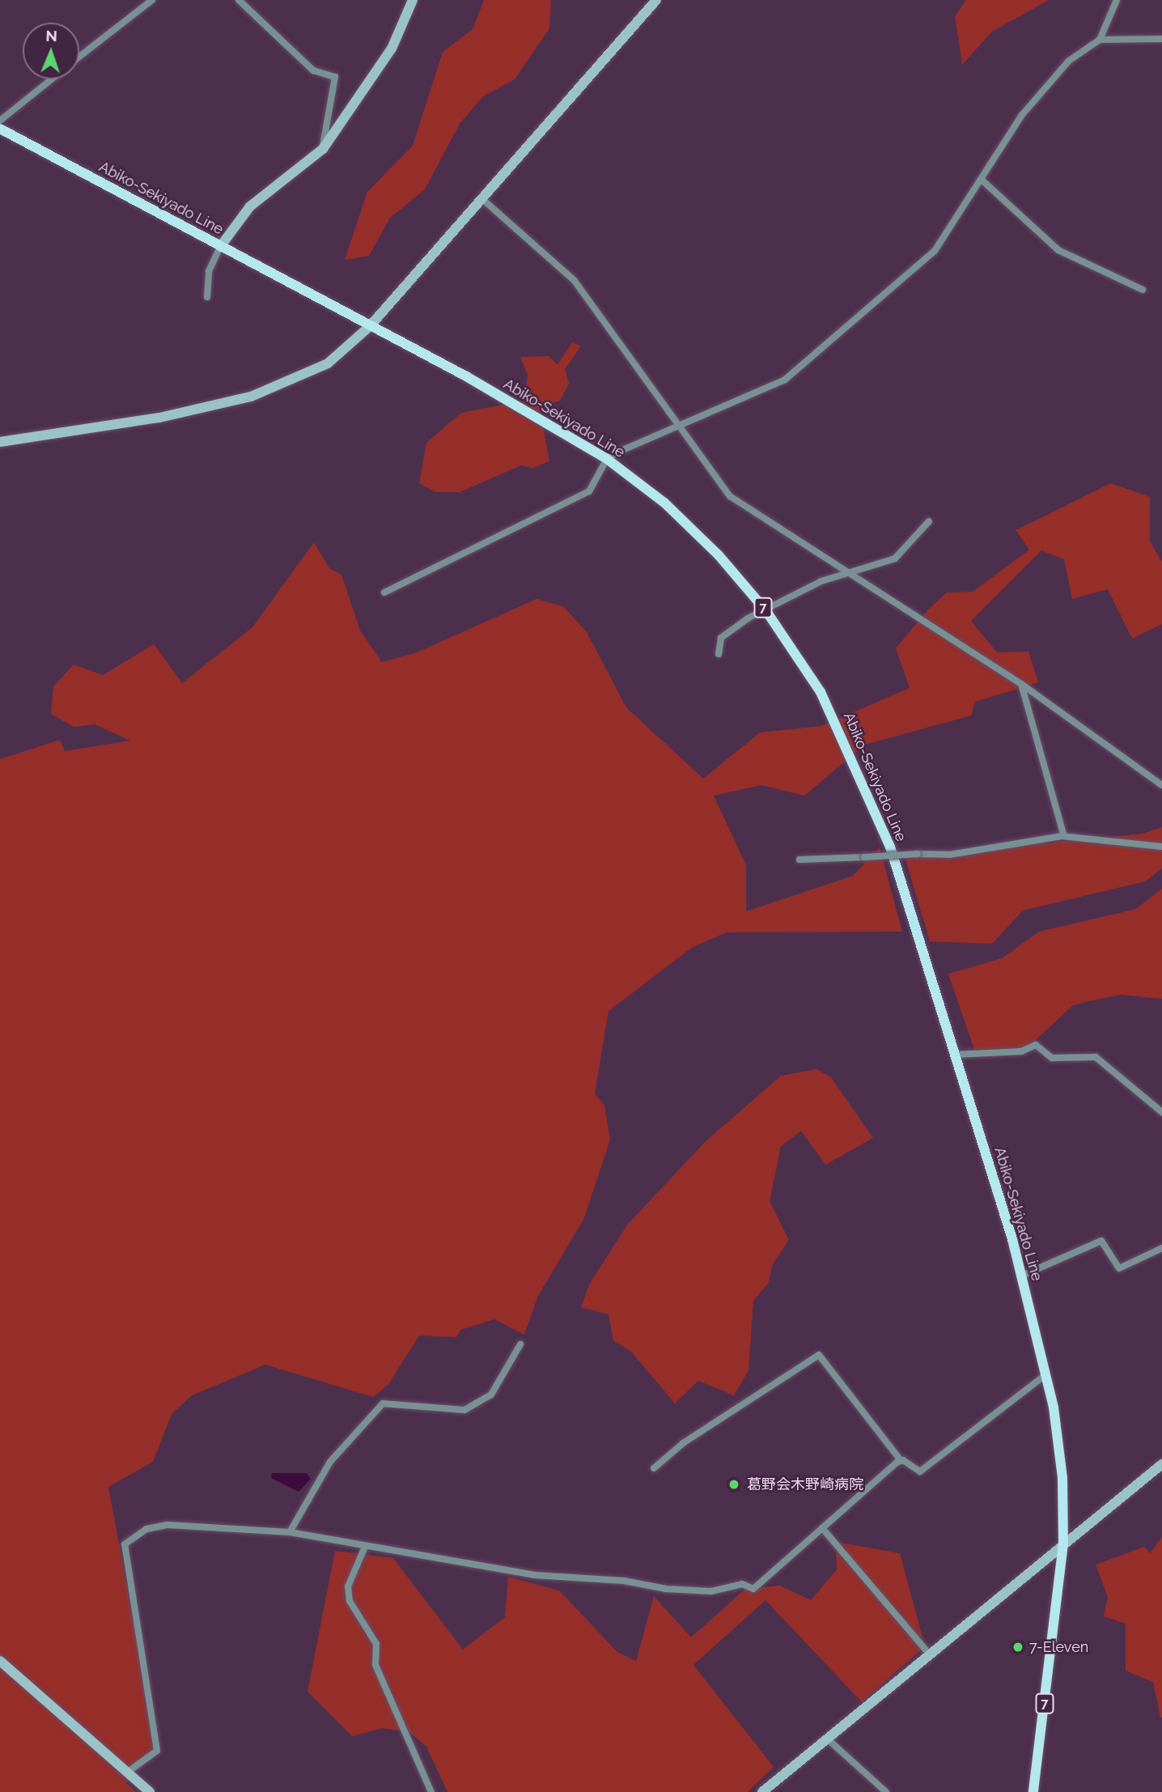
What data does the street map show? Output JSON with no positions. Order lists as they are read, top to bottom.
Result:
{
  "streets": {
    "main road": ["Abiko-Sekiyado Line", "7"]
  },
  "places": ["葛野会木野崎病院", "7-Eleven"],
  "north": "top"
}
